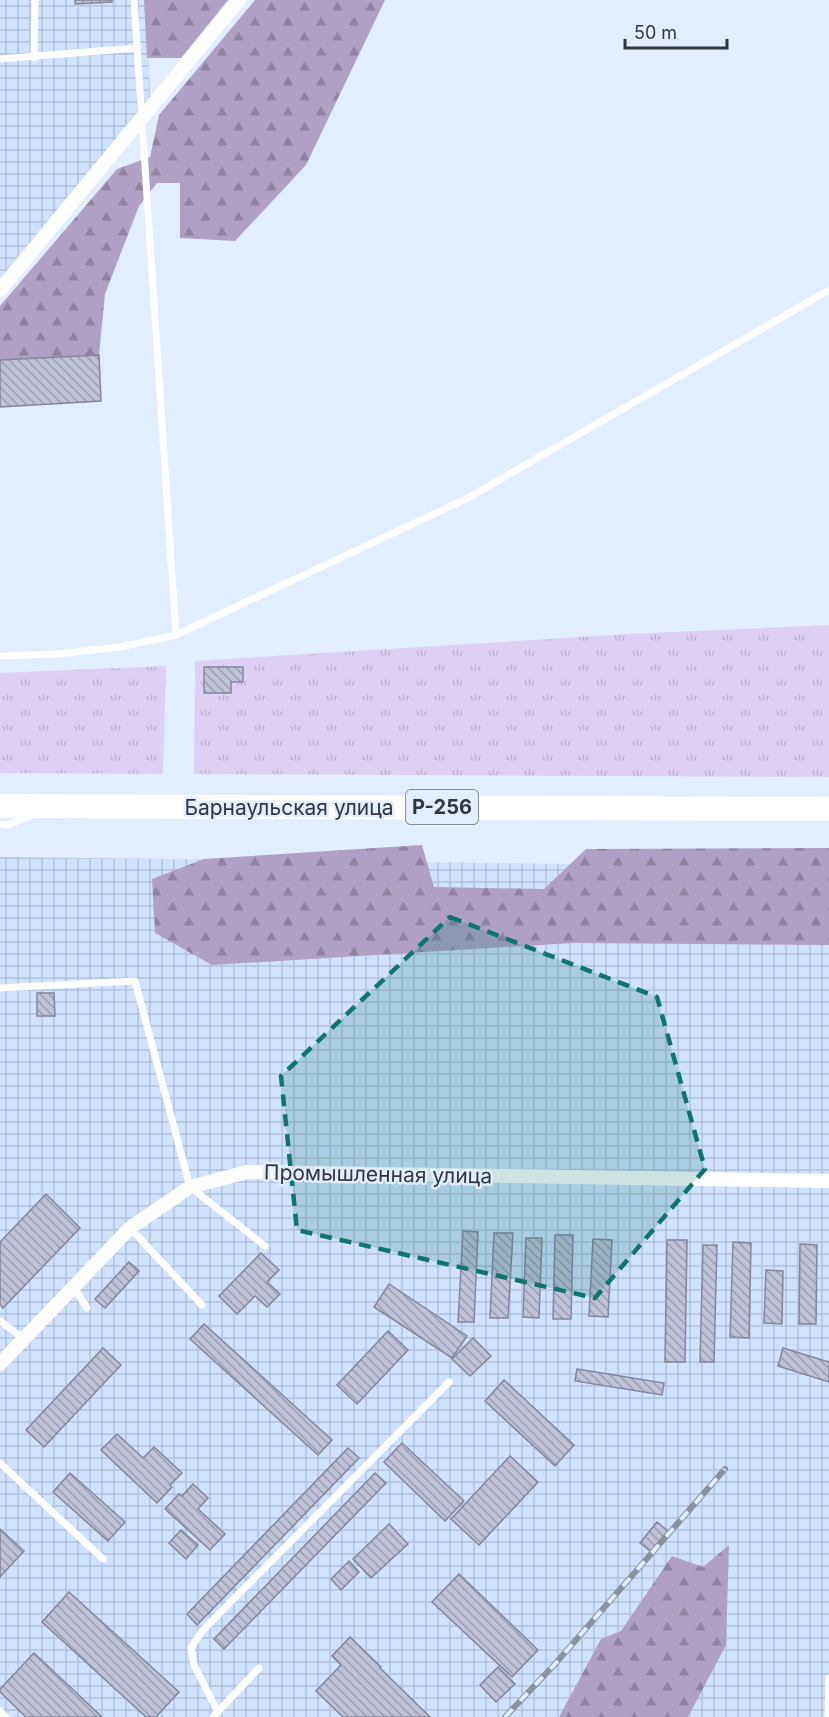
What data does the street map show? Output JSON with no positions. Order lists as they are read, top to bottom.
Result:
{
  "streets": {
    "highway": ["Барнаульская улица", "Р-256"],
    "street": ["Промышленная улица"]
  },
  "scale_bar": "50 m"
}
